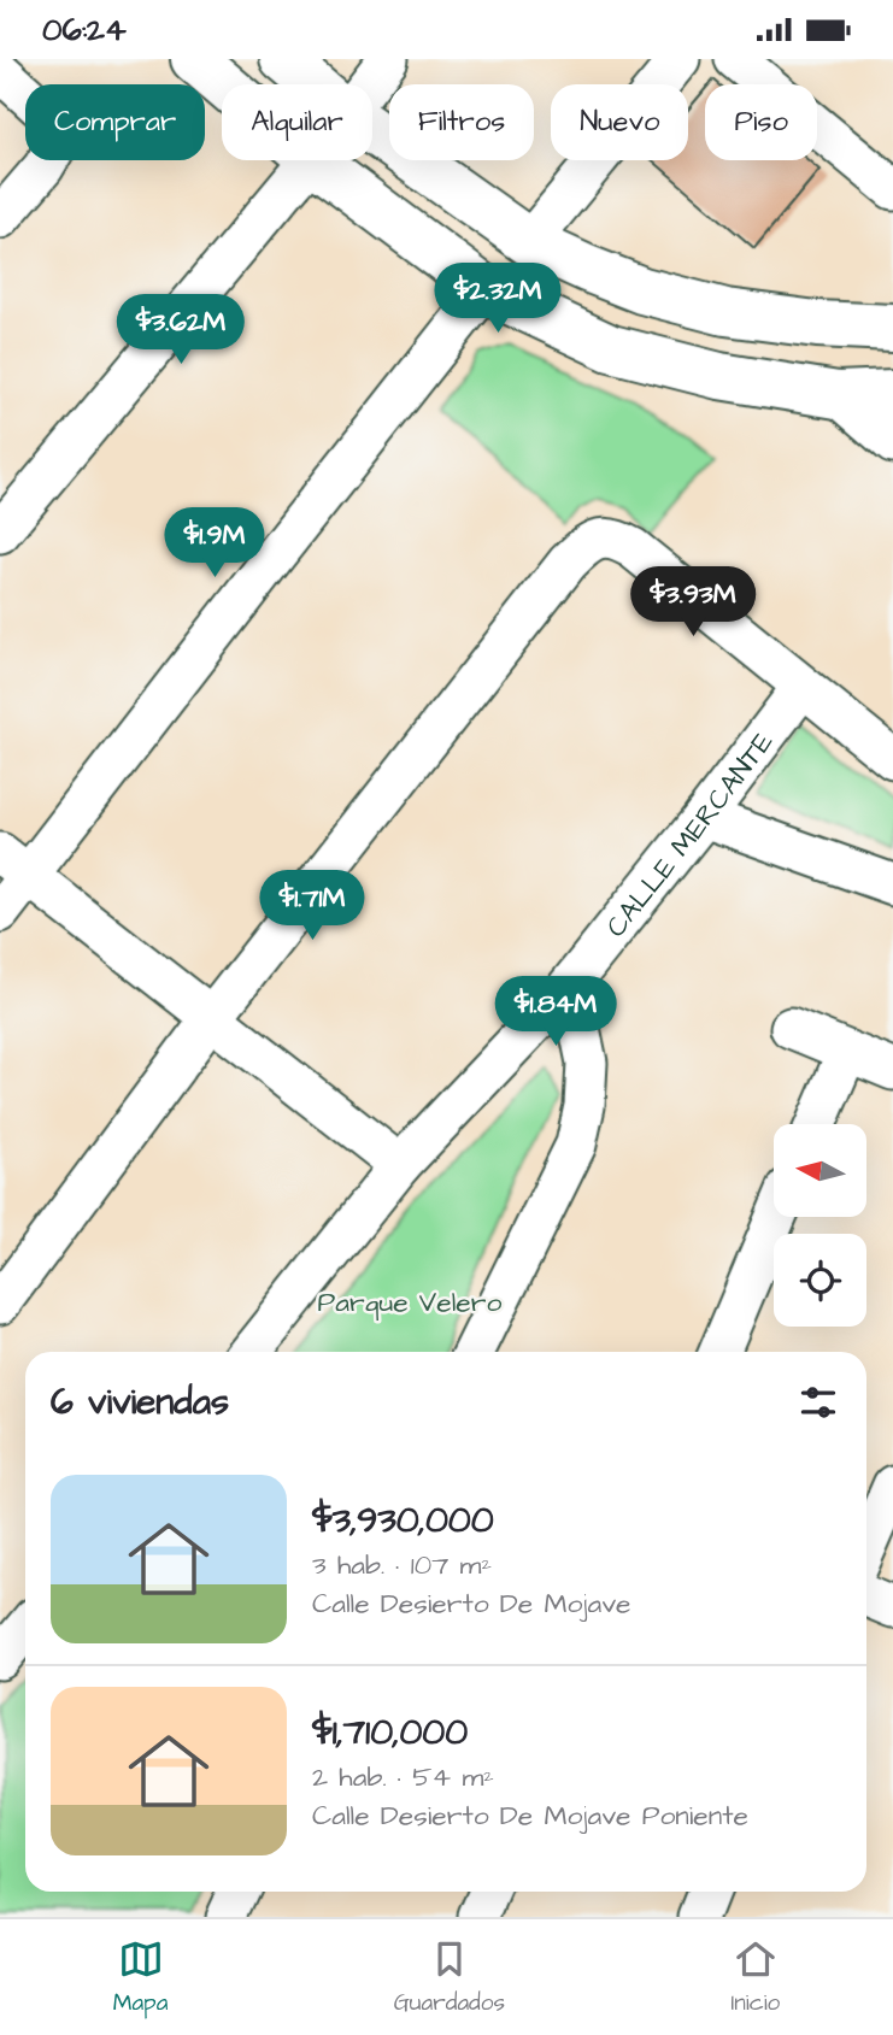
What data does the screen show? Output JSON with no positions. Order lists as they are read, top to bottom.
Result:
{
  "streets": {
    "street": ["CALLE MERCANTE"]
  },
  "parks": ["Parque Velero"],
  "north": "left",
  "page": {
    "status": "06:24",
    "chip": [
      "Comprar",
      "Alquilar",
      "Filtros",
      "Nuevo",
      "Piso"
    ],
    "price": [
      "$2.32M",
      "$3.62M",
      "$1.9M",
      "$3.93M",
      "$1.71M",
      "$1.84M"
    ],
    "heading": "6 viviendas",
    "list": [
      {
        "name": "$3,930,000",
        "note": "3 hab. · 107 m² · Calle Desierto De Mojave"
      },
      {
        "name": "$1,710,000",
        "note": "2 hab. · 54 m² · Calle Desierto De Mojave Poniente"
      }
    ],
    "tabs": ["Mapa", "Guardados", "Inicio"]
  }
}
